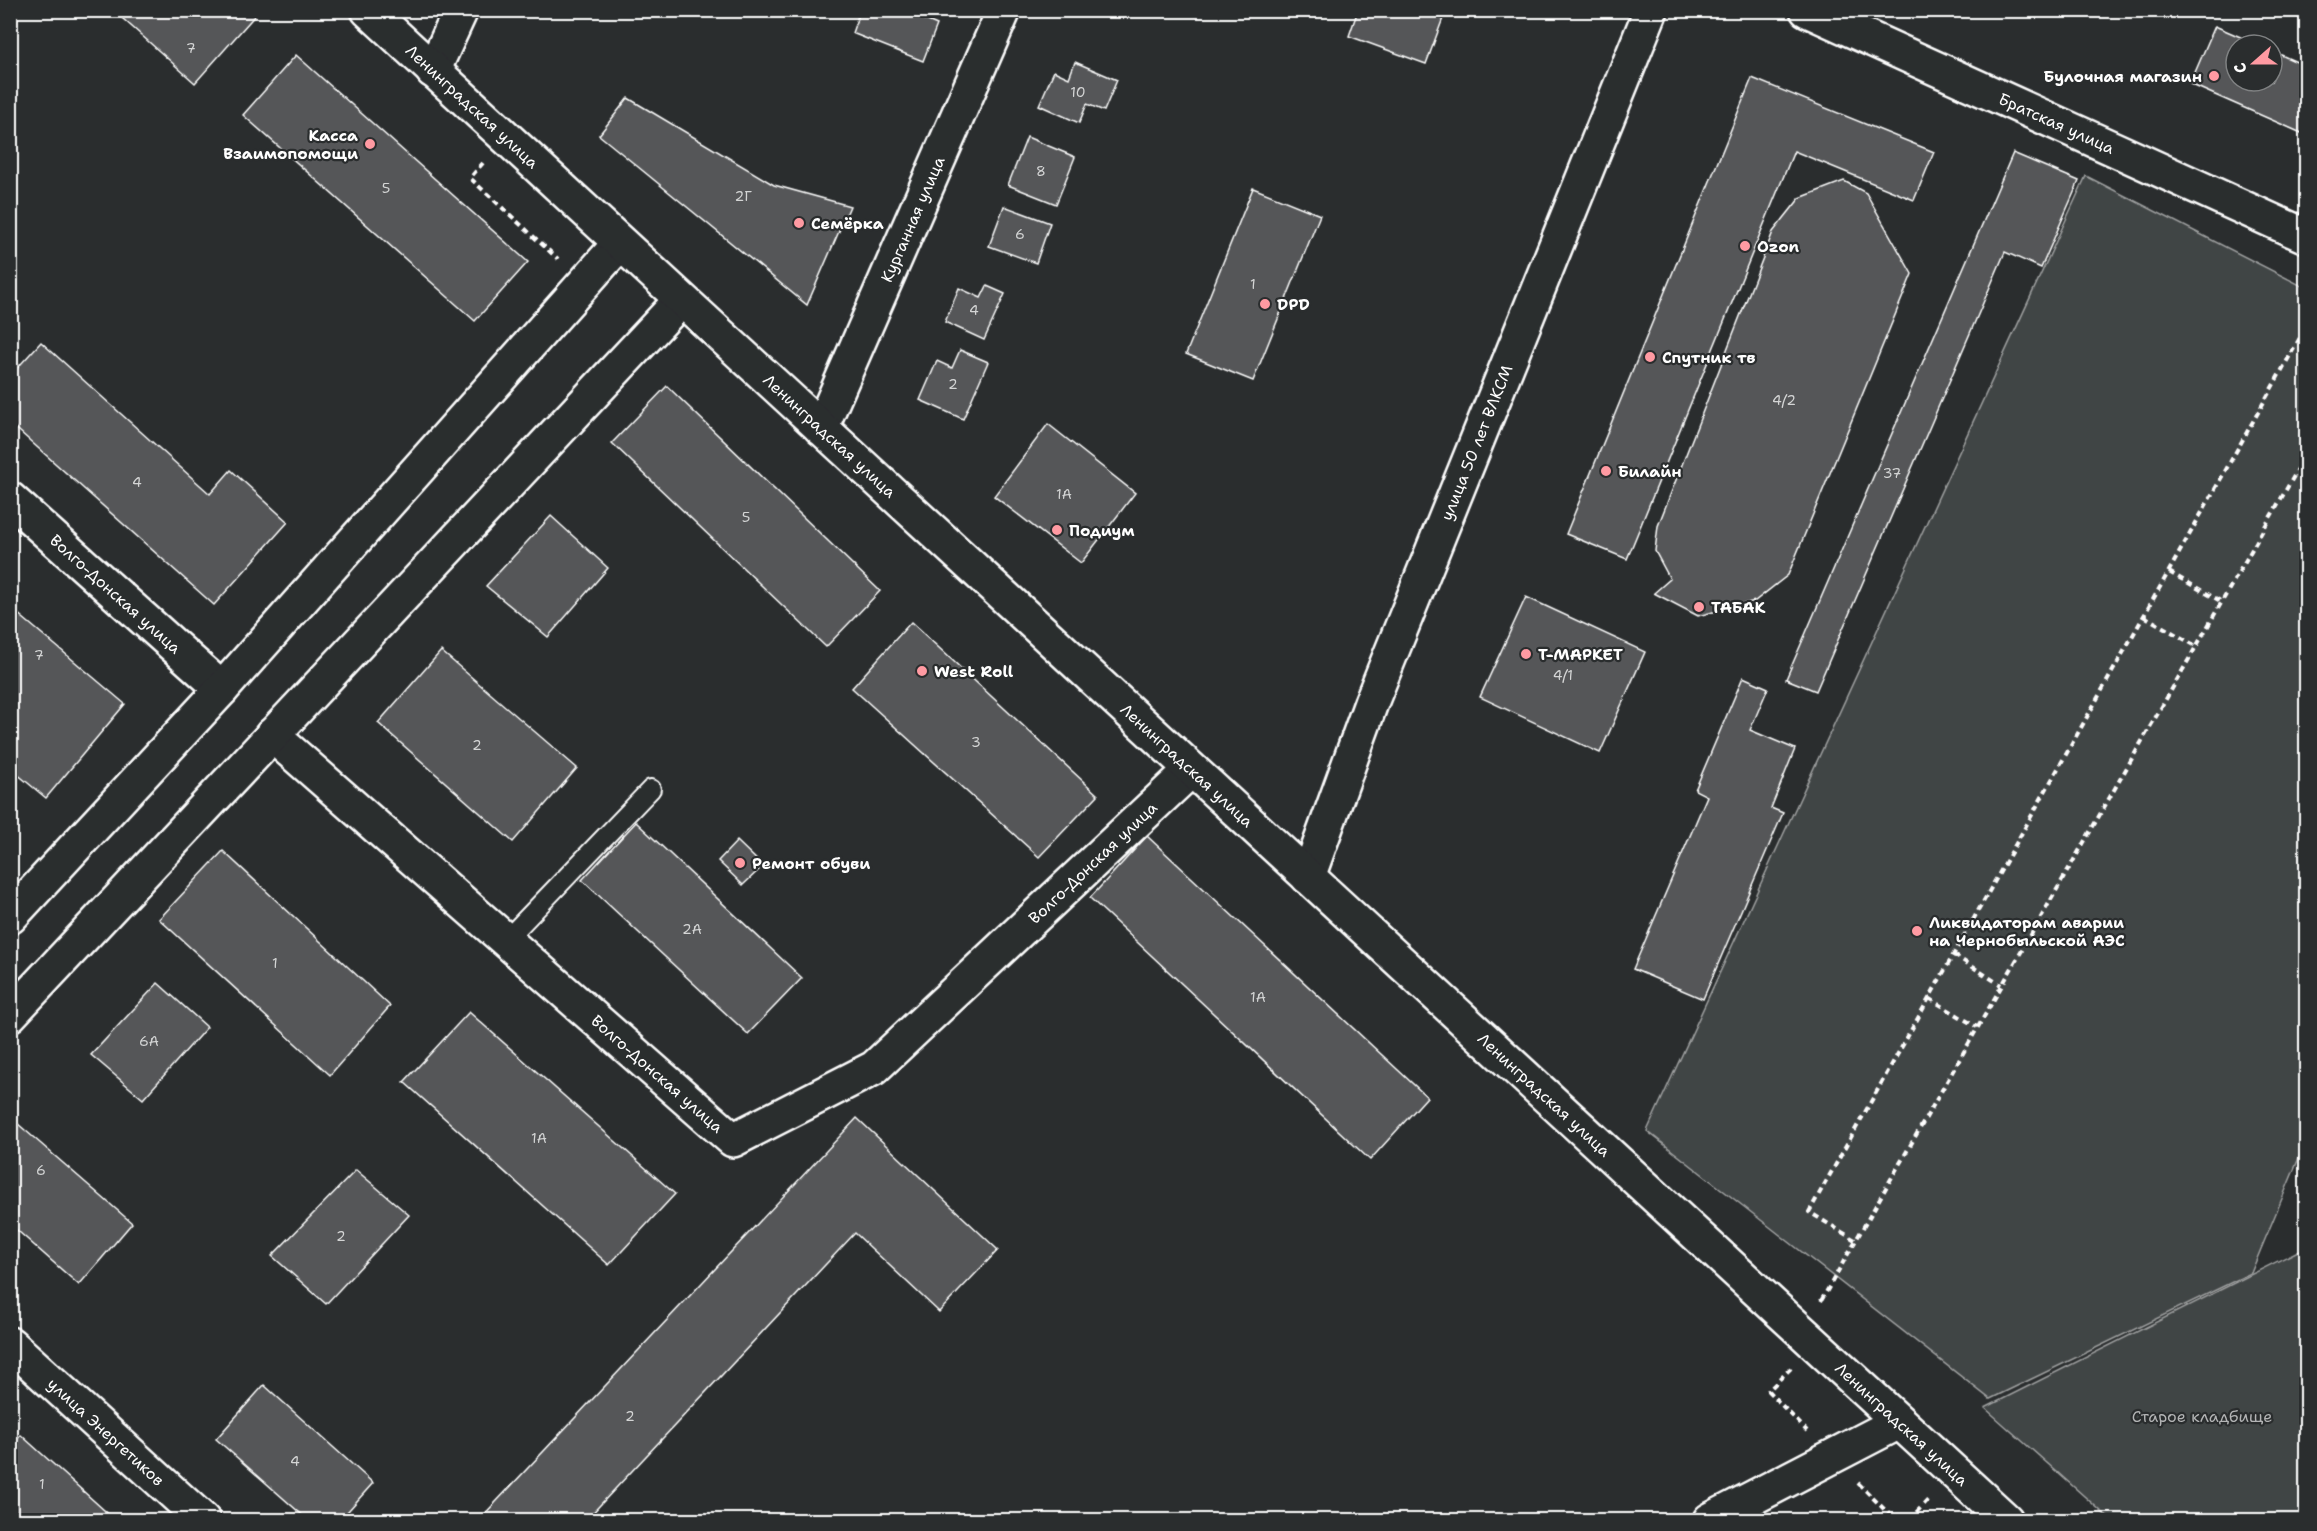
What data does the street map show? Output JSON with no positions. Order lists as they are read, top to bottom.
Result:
{
  "streets": {
    "street": [
      "Ленинградская улица",
      "Братская улица",
      "Курганная улица",
      "улица 50 лет ВЛКСМ",
      "Волго-Донская улица",
      "улица Энергетиков"
    ]
  },
  "crossings": [
    ["Ленинградская улица", "Курганная улица"],
    ["Ленинградская улица", "улица 50 лет ВЛКСМ"],
    ["Ленинградская улица", "Волго-Донская улица"]
  ],
  "parks": ["Старое кладбище"],
  "places": [
    "Булочная магазин",
    "Касса Взаимопомощи",
    "Семёрка",
    "Ozon",
    "DPD",
    "Спутник тв",
    "Билайн",
    "Подиум",
    "ТАБАК",
    "Т-МАРКЕТ",
    "West Roll",
    "Ремонт обуви",
    "Ликвидаторам аварии на Чернобыльской АЭС"
  ],
  "house_numbers": [
    "7",
    "10",
    "8",
    "5",
    "2Г",
    "6",
    "1",
    "4",
    "2",
    "4/2",
    "37",
    "4",
    "1А",
    "5",
    "7",
    "4/1",
    "3",
    "2",
    "2А",
    "1",
    "1А",
    "6А",
    "1А",
    "6",
    "2",
    "2",
    "4",
    "1"
  ],
  "north": "left"
}
